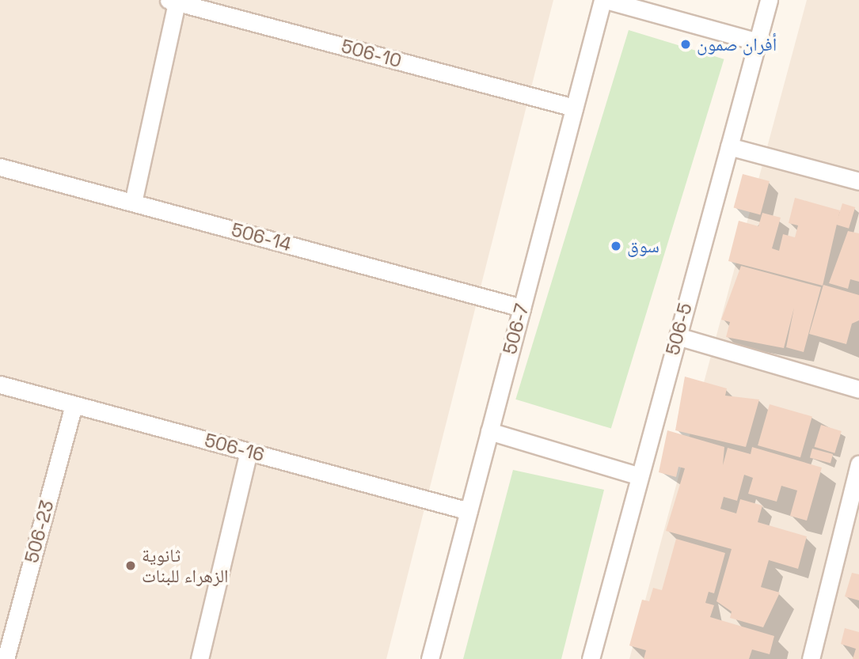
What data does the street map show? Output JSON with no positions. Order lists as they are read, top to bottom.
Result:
{
  "streets": {
    "street": [
      "506-10",
      "506-14",
      "506-7",
      "506-5",
      "506-16",
      "506-23"
    ]
  },
  "crossings": [
    ["506-10", "506-7"],
    ["506-14", "506-7"],
    ["506-7", "506-16"],
    ["506-16", "506-23"]
  ],
  "places": ["أفران صمون", "سوق", "ثانوية الزهراء للبنات"]
}
